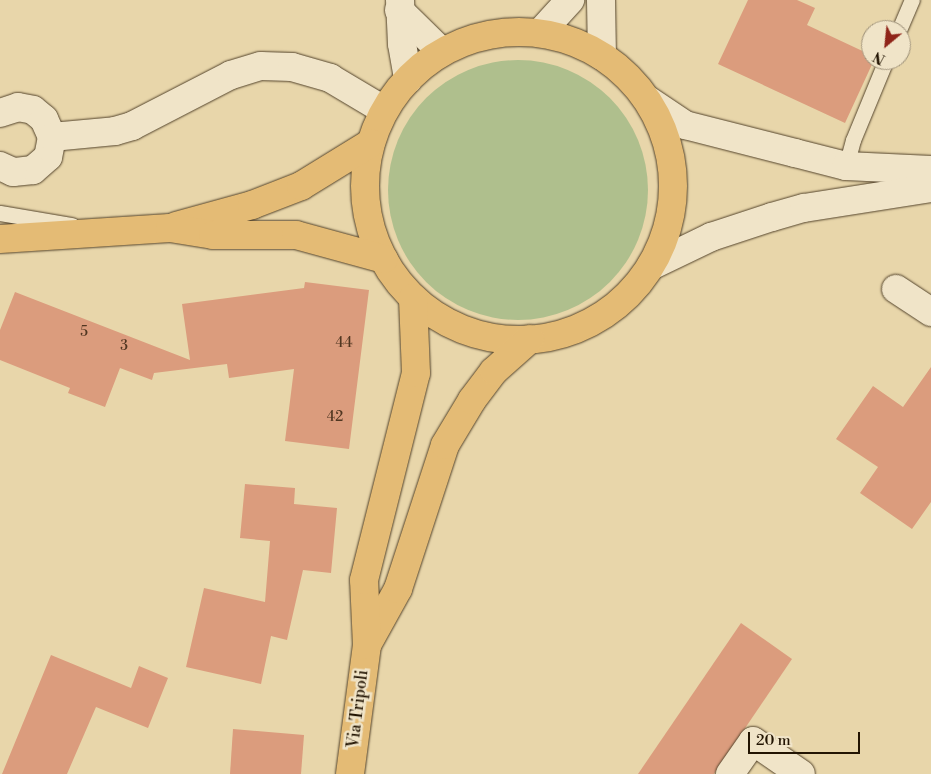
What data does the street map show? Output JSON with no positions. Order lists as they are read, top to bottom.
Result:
{
  "streets": {
    "main road": ["Via Tripoli"]
  },
  "house_numbers": [
    "5",
    "44",
    "3",
    "42"
  ],
  "scale_bar": "20 m",
  "north": "bottom left"
}
